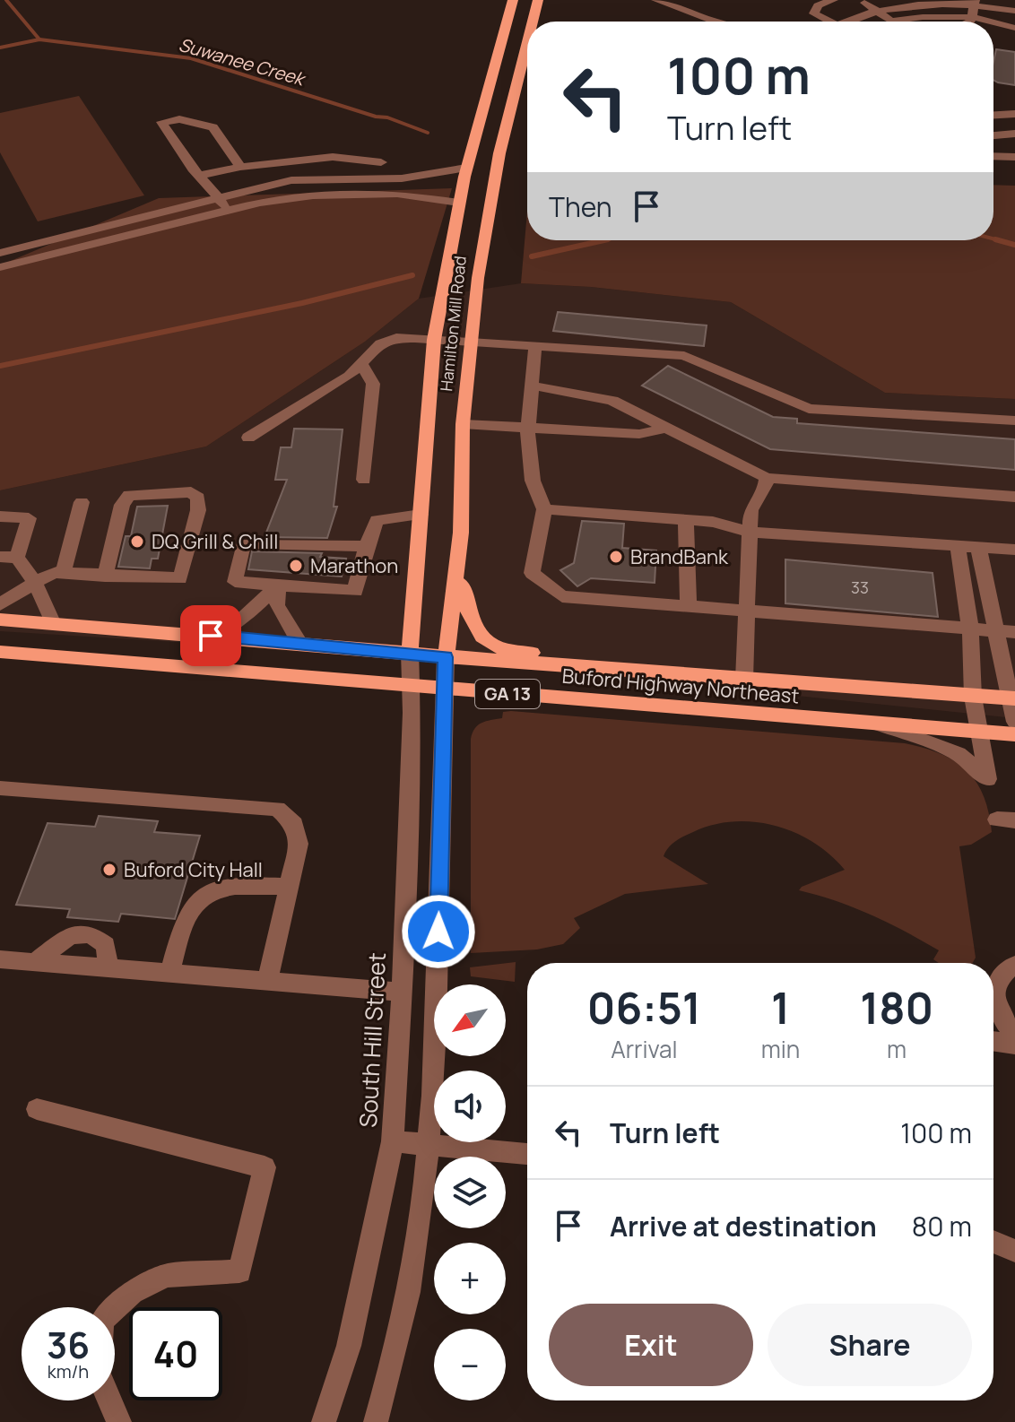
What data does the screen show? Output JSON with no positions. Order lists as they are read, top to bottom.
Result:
{
  "streets": {
    "main road": ["Hamilton Mill Road", "Buford Highway Northeast", "GA 13"],
    "street": ["South Hill Street"]
  },
  "crossings": [
    ["Hamilton Mill Road", "Buford Highway Northeast"],
    ["Hamilton Mill Road", "South Hill Street"],
    ["Buford Highway Northeast", "South Hill Street"]
  ],
  "water": ["Suwanee Creek"],
  "places": [
    "DQ Grill & Chill",
    "BrandBank",
    "Marathon",
    "Buford City Hall"
  ],
  "house_numbers": ["33"],
  "north": "bottom left",
  "page": {
    "turn": ["100 m", "Turn left"],
    "then": "Then",
    "eta": [
      "06:51",
      "Arrival",
      "1",
      "min",
      "180",
      "m"
    ],
    "map_buttons": ["+", "−"],
    "list": [
      {
        "name": "Turn left",
        "value": "100 m"
      },
      {
        "name": "Arrive at destination",
        "value": "80 m"
      }
    ],
    "buttons": ["Exit", "Share"],
    "speed": "36 km/h",
    "limit": "40"
  }
}
